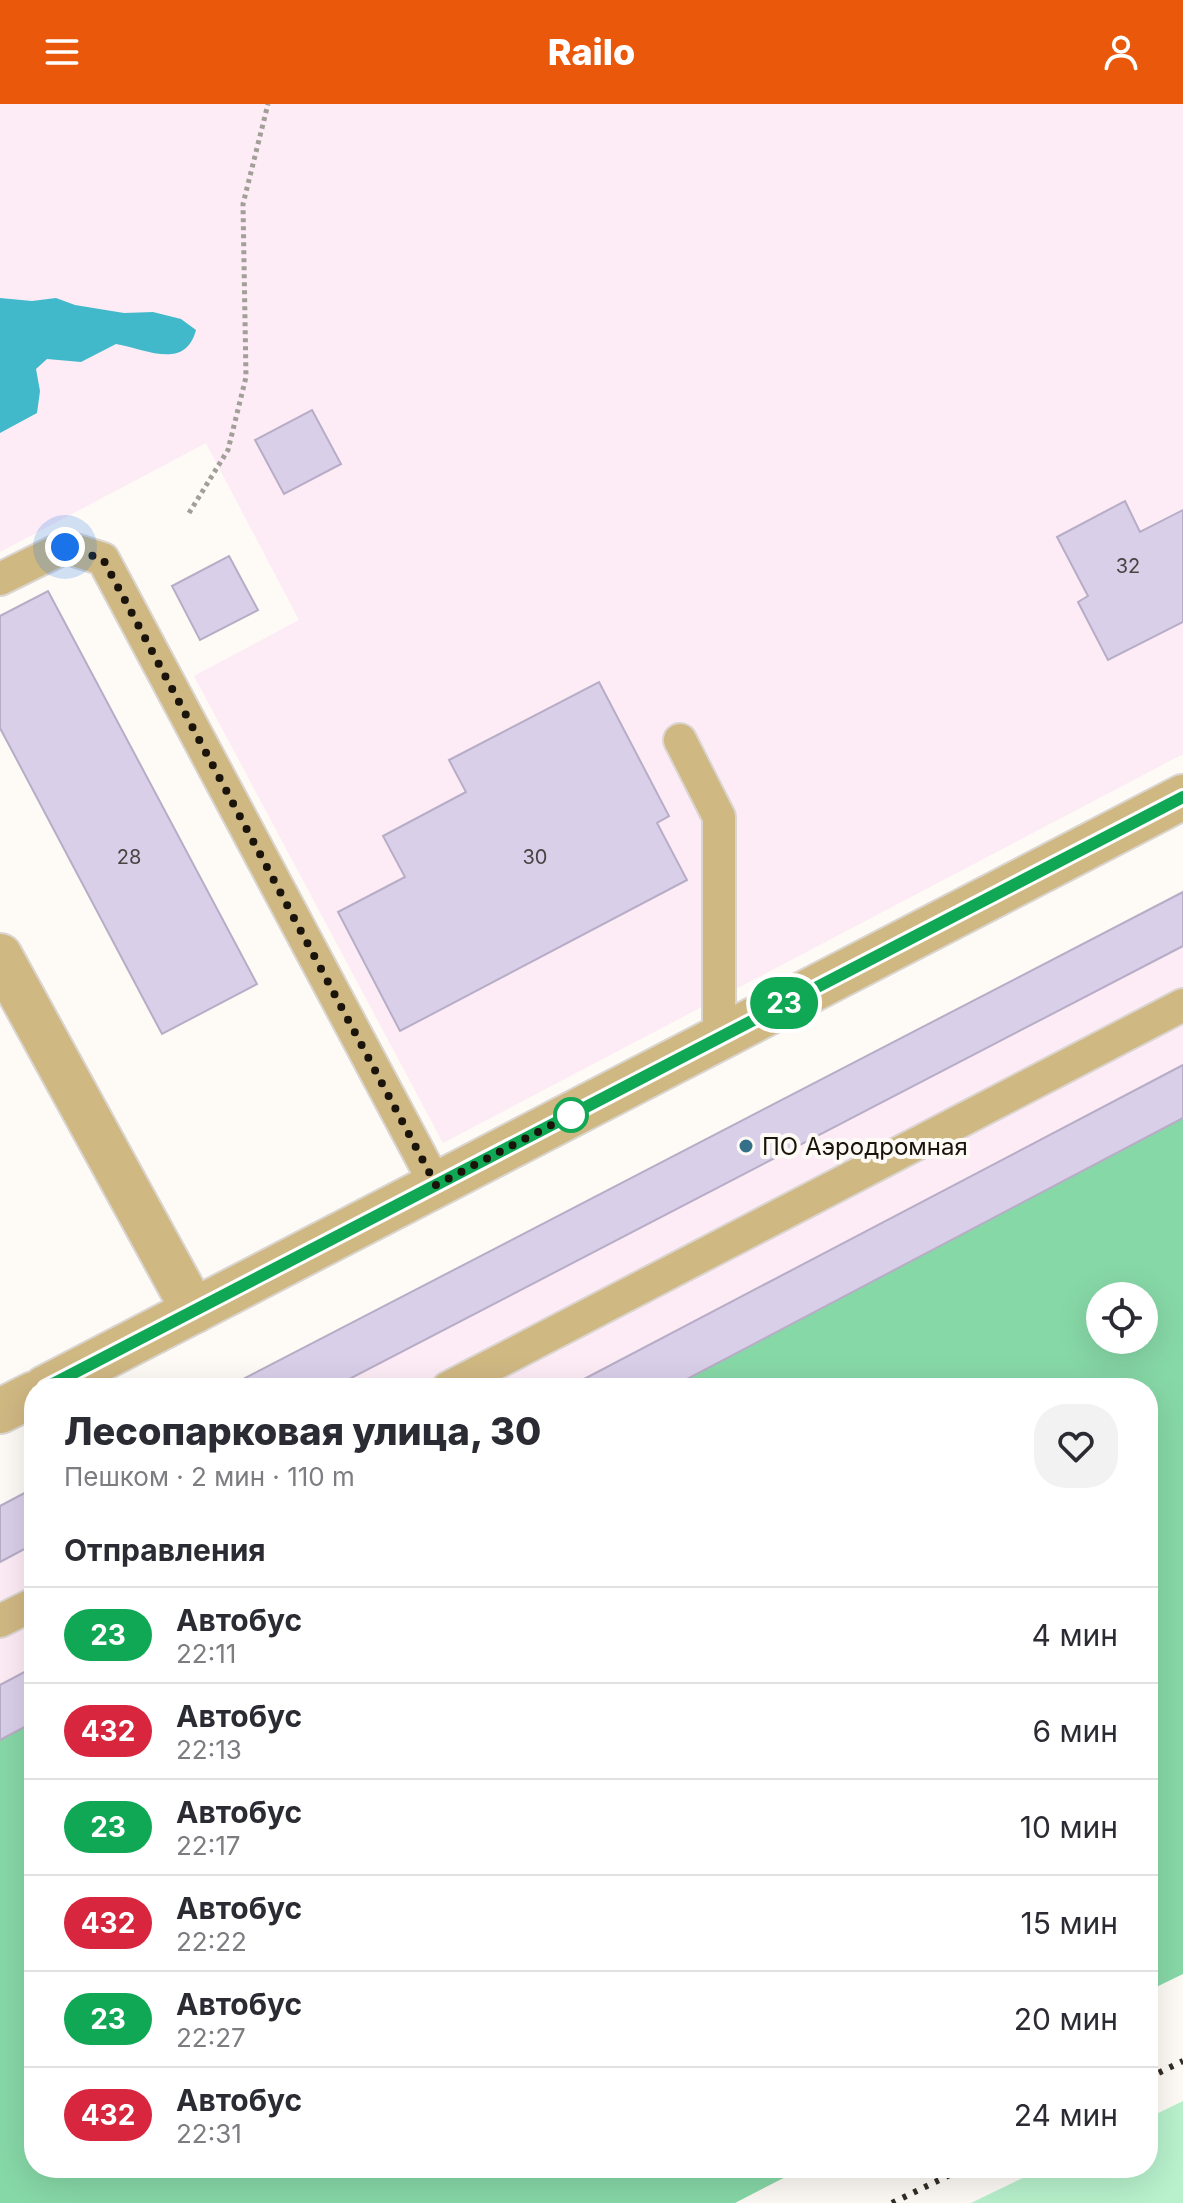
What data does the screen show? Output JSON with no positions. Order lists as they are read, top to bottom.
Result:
{
  "places": ["ПО Аэродромная"],
  "lines": ["bus line 23"],
  "house_numbers": ["32", "28", "30"],
  "page": {
    "header": "Railo",
    "on_map": "23",
    "heading": [
      ["Лесопарковая улица, 30", "Пешком · 2 мин · 110 m"],
      "Отправления"
    ],
    "list": [
      {
        "mark": "23",
        "name": "Автобус",
        "note": "22:11",
        "value": "4 мин"
      },
      {
        "mark": "432",
        "name": "Автобус",
        "note": "22:13",
        "value": "6 мин"
      },
      {
        "mark": "23",
        "name": "Автобус",
        "note": "22:17",
        "value": "10 мин"
      },
      {
        "mark": "432",
        "name": "Автобус",
        "note": "22:22",
        "value": "15 мин"
      },
      {
        "mark": "23",
        "name": "Автобус",
        "note": "22:27",
        "value": "20 мин"
      },
      {
        "mark": "432",
        "name": "Автобус",
        "note": "22:31",
        "value": "24 мин"
      }
    ]
  }
}
